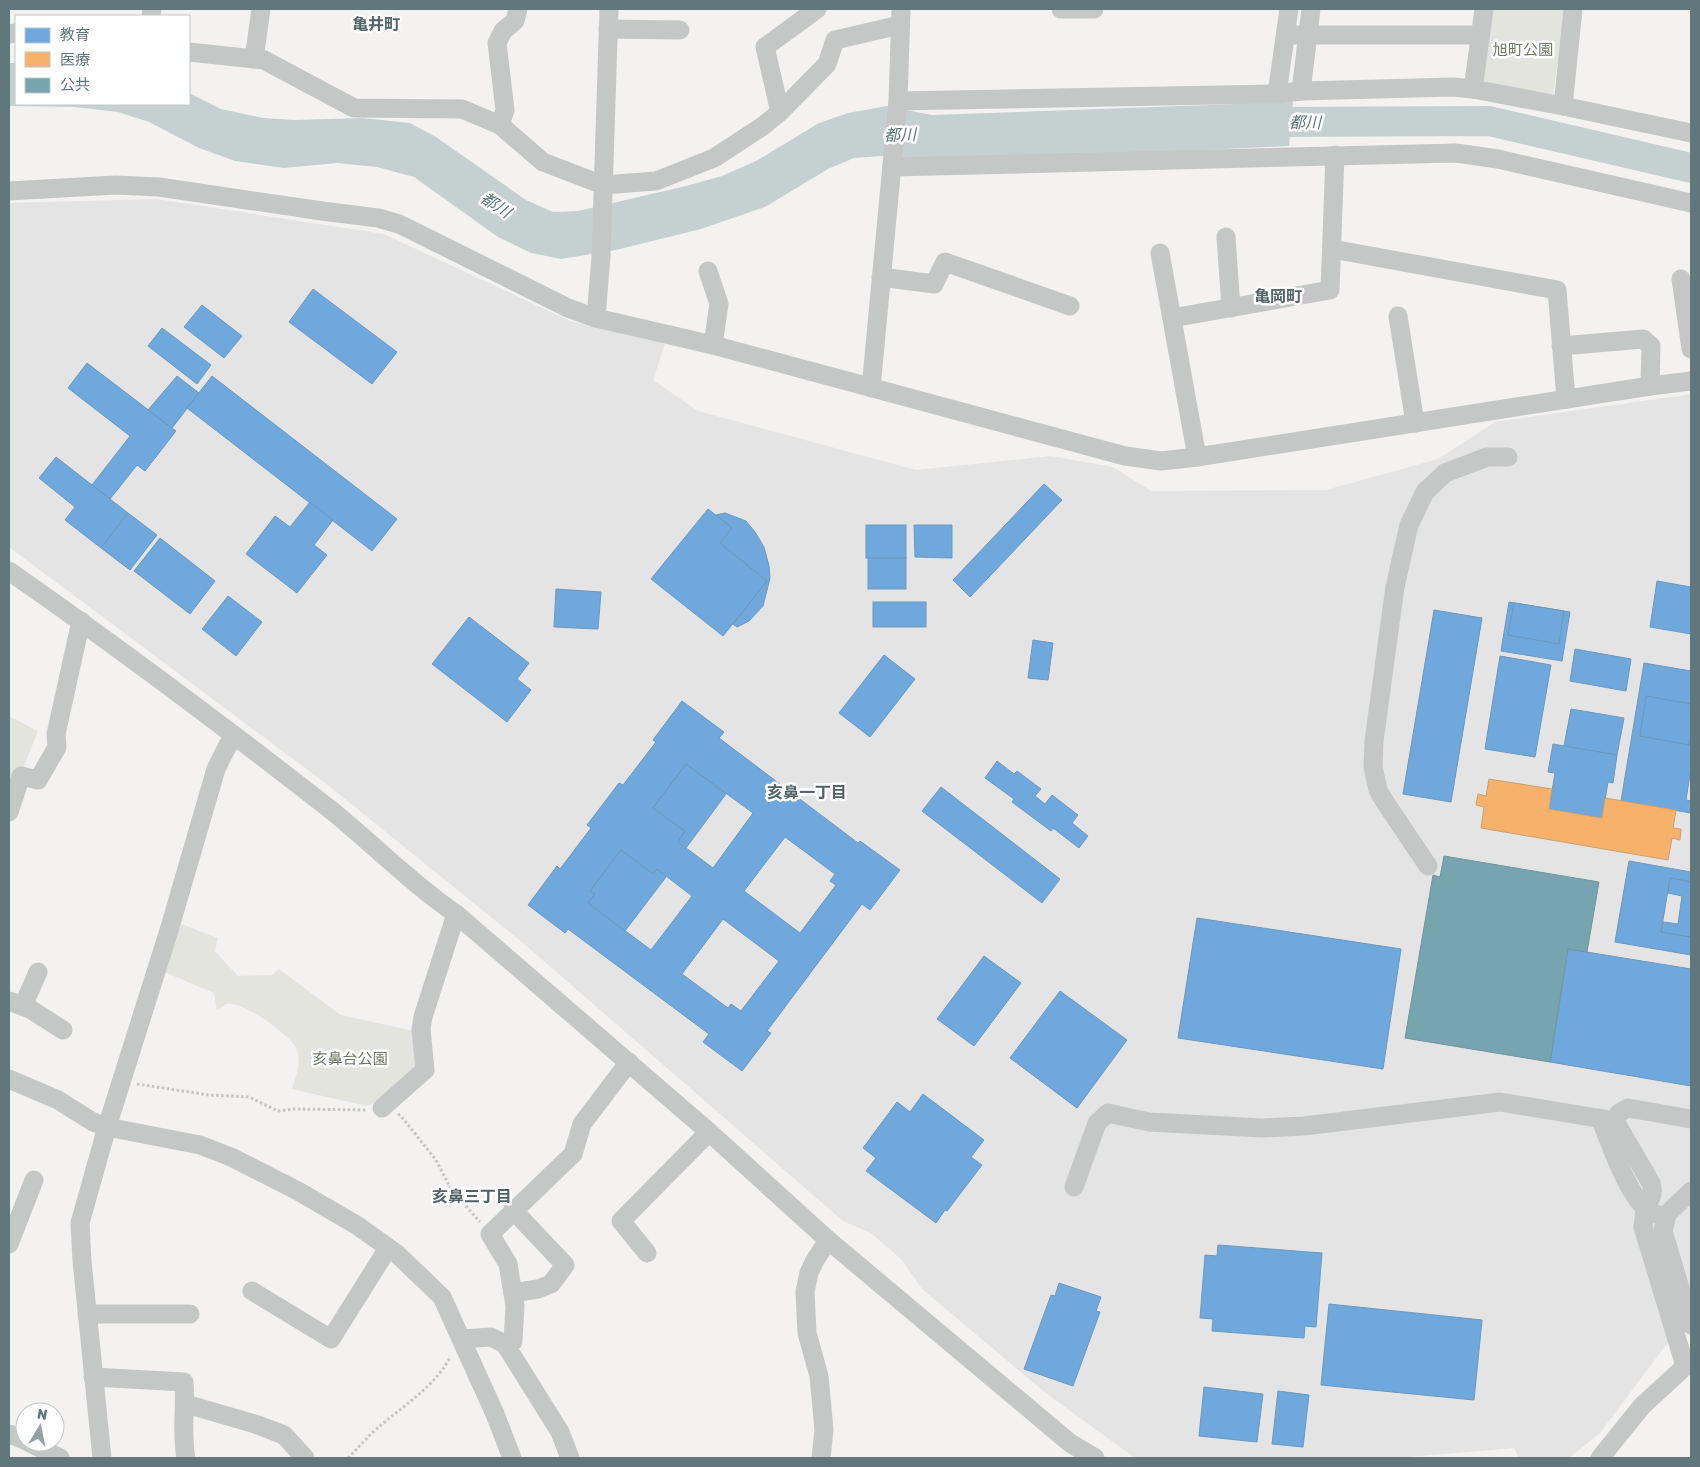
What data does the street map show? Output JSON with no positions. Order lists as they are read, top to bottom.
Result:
{
  "districts": [
    "亀井町",
    "亀岡町",
    "亥鼻一丁目",
    "亥鼻三丁目"
  ],
  "water": ["都川"],
  "parks": ["旭町公園", "亥鼻台公園"],
  "legend": ["教育", "医療", "公共"],
  "north": "top"
}
